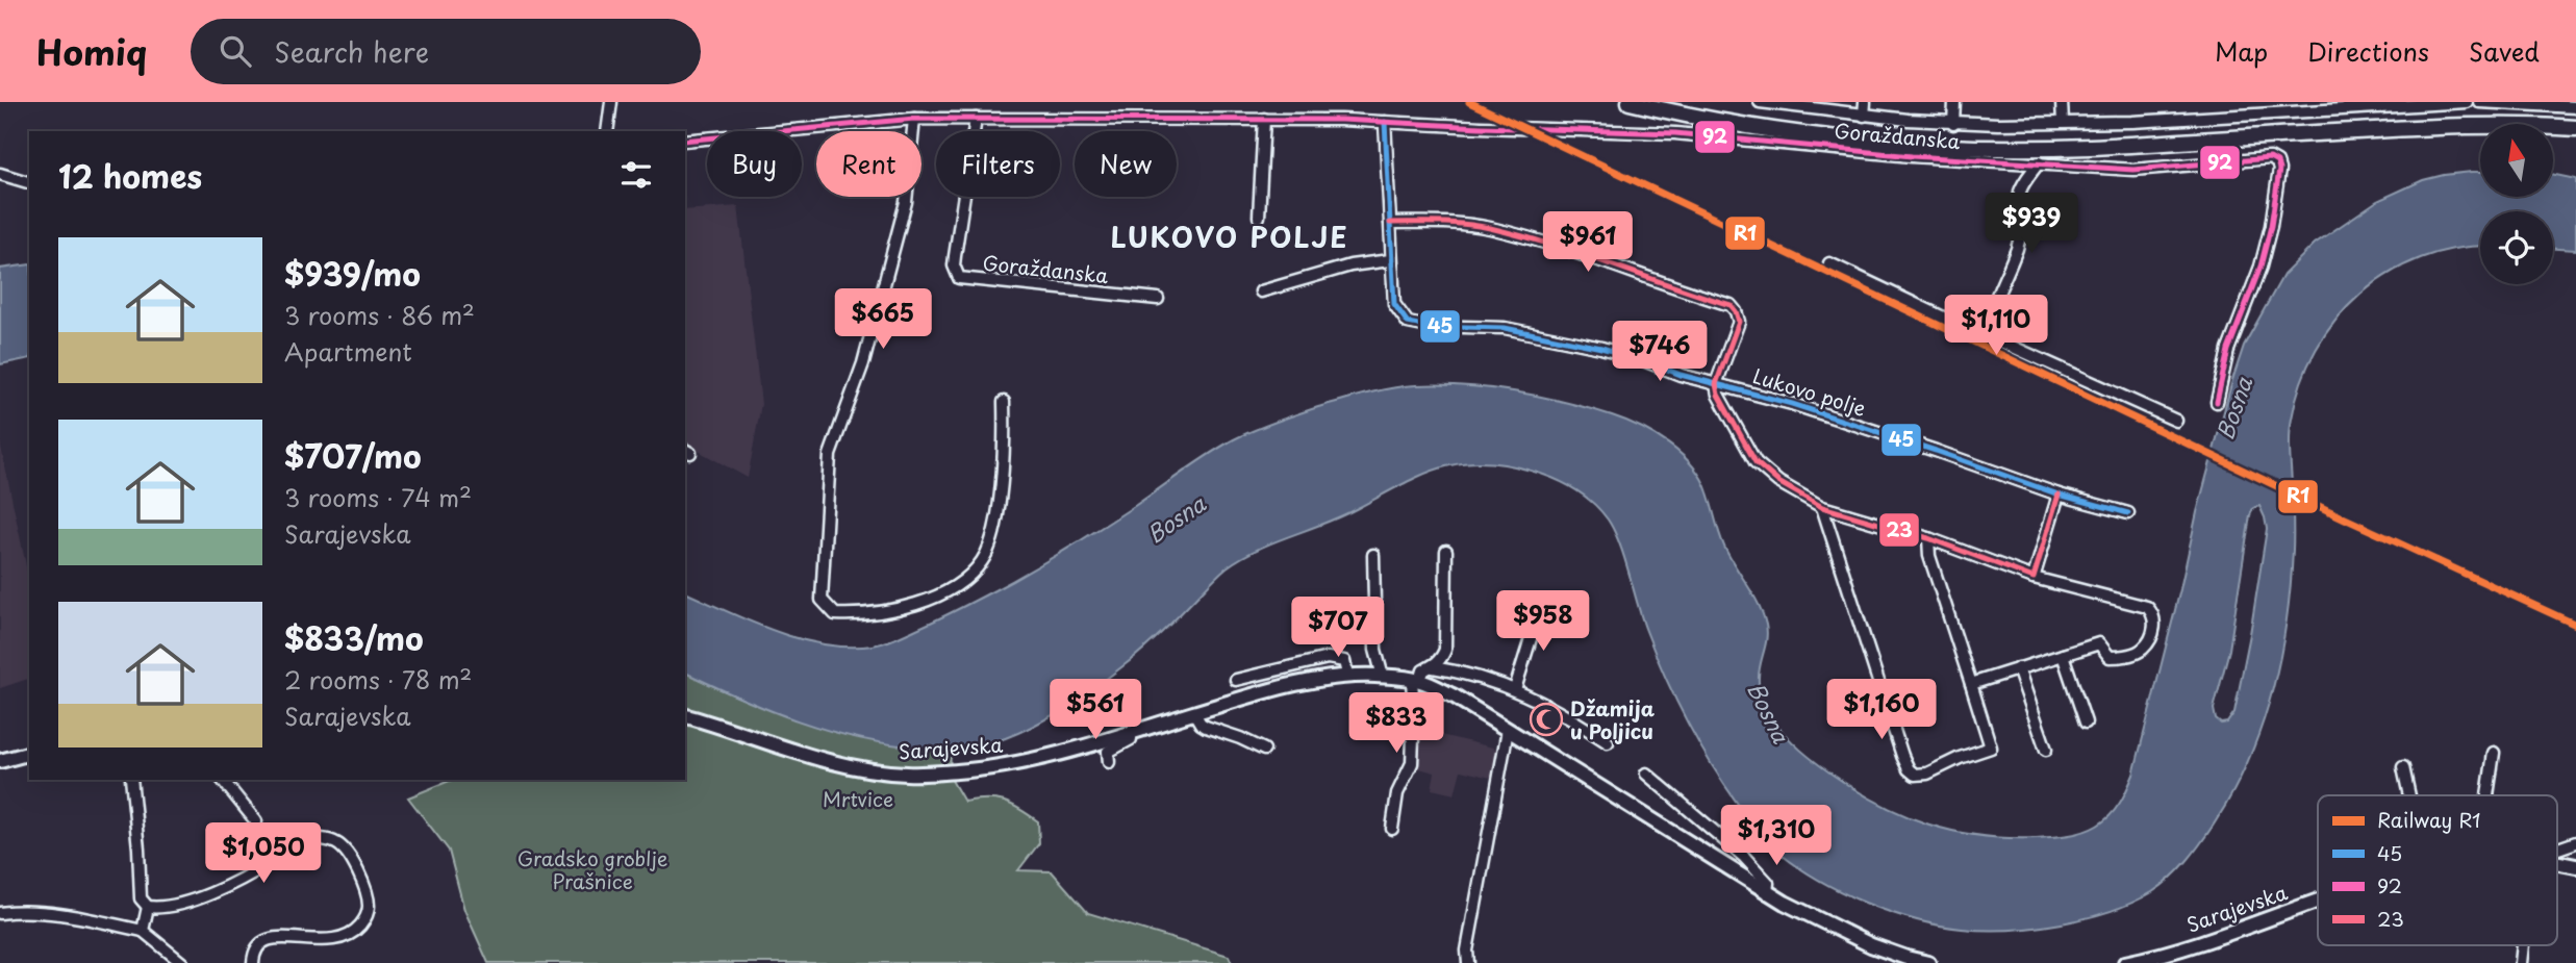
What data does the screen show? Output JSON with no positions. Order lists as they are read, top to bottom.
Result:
{
  "streets": {
    "main road": ["Sarajevska"],
    "street": ["Goraždanska", "Lukovo polje"]
  },
  "crossings": [
    ["Goraždanska", "Lukovo polje"]
  ],
  "districts": ["LUKOVO POLJE"],
  "water": ["Bosna"],
  "parks": ["Mrtvice", "Gradsko groblje Prašnice"],
  "places": {
    "mosque": ["Džamija u Poljicu"]
  },
  "lines": [
    "rail line R1",
    "transit line 92",
    "transit line 45",
    "transit line 23"
  ],
  "legend": [
    "Railway R1",
    "45",
    "92",
    "23"
  ],
  "north": "top",
  "page": {
    "header": "Homiq",
    "search": "Search here",
    "nav": ["Map", "Directions", "Saved"],
    "chip": [
      "Buy",
      "Rent",
      "Filters",
      "New"
    ],
    "heading": "12 homes",
    "price": [
      "$939",
      "$961",
      "$665",
      "$1,110",
      "$746",
      "$958",
      "$707",
      "$561",
      "$1,160",
      "$833",
      "$1,310",
      "$1,050"
    ],
    "list": [
      {
        "name": "$939/mo",
        "note": "3 rooms · 86 m² · Apartment"
      },
      {
        "name": "$707/mo",
        "note": "3 rooms · 74 m² · Sarajevska"
      },
      {
        "name": "$833/mo",
        "note": "2 rooms · 78 m² · Sarajevska"
      }
    ]
  }
}
